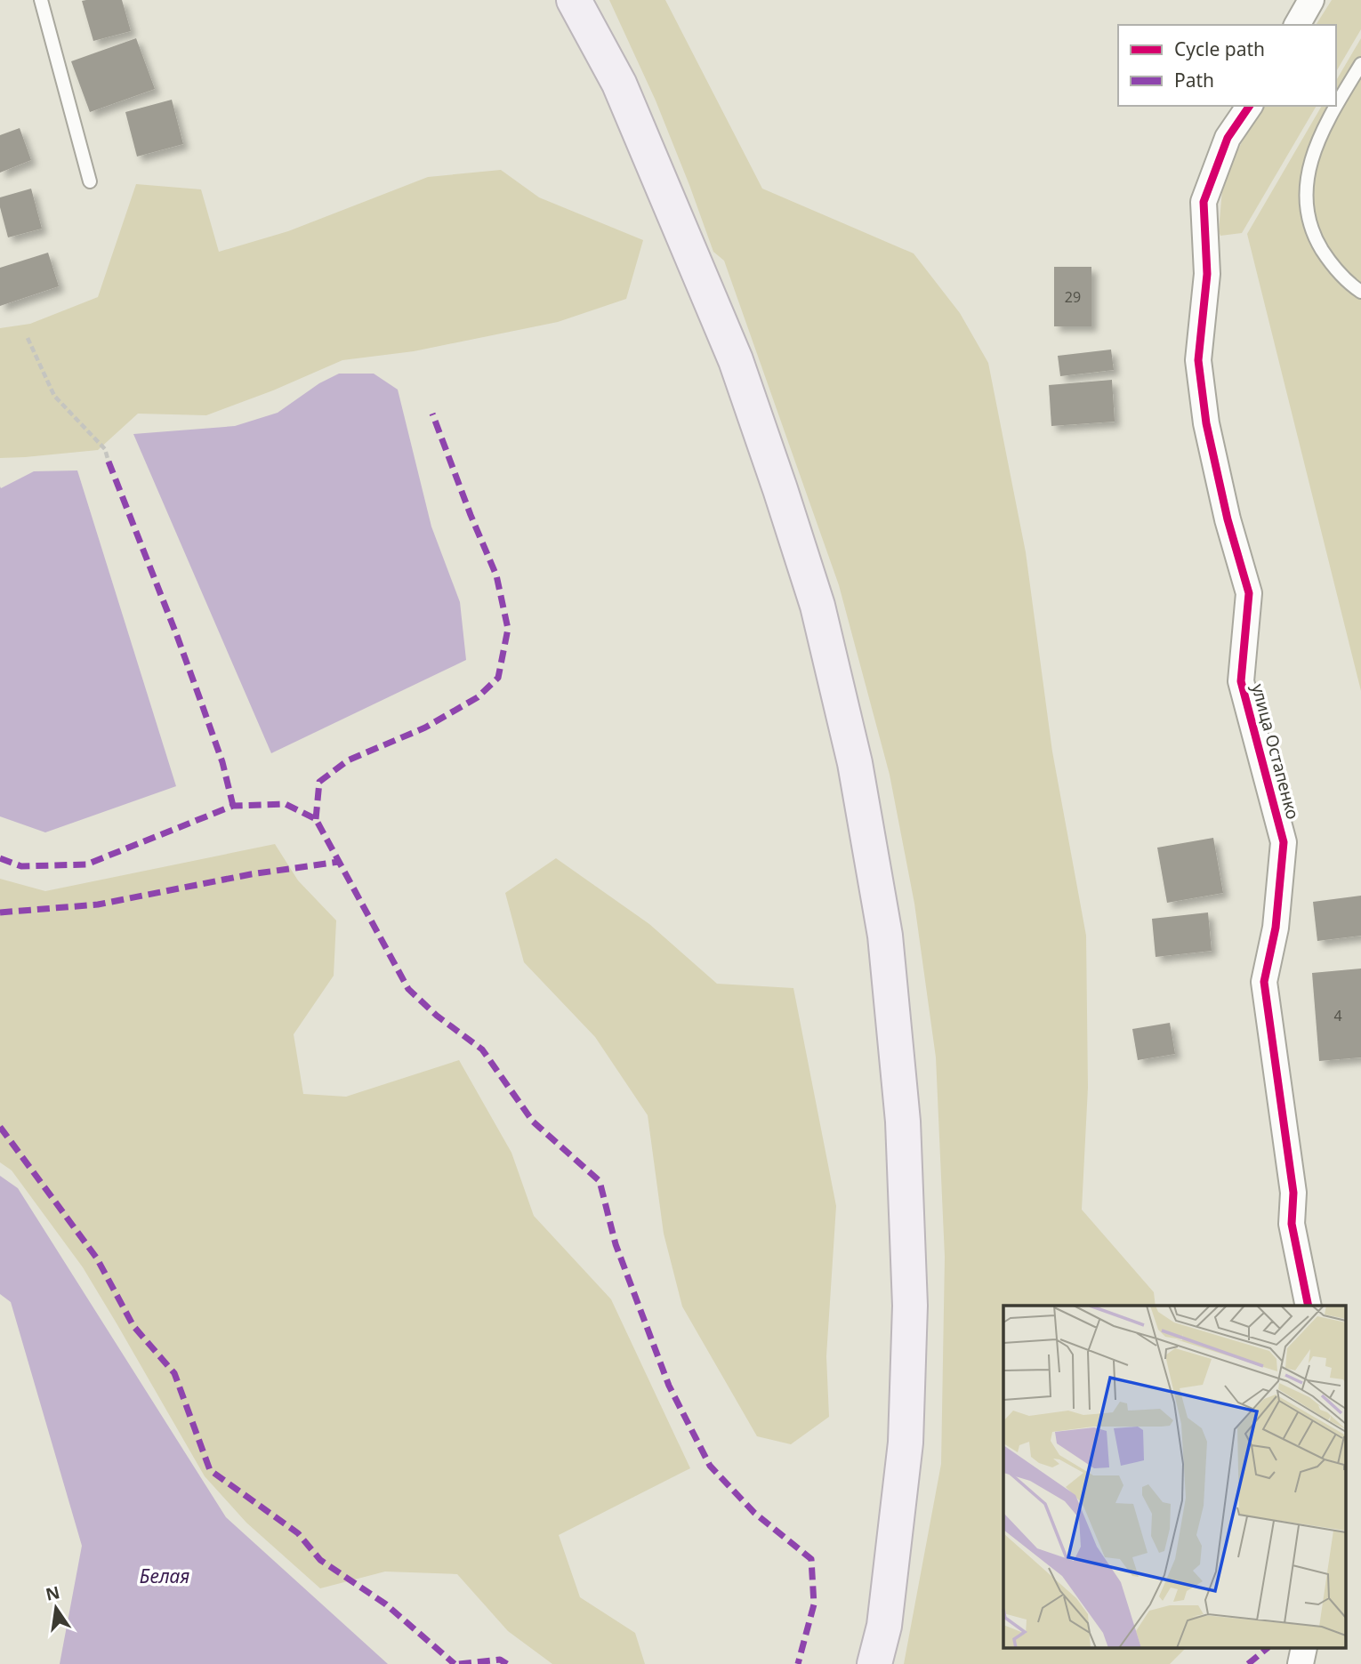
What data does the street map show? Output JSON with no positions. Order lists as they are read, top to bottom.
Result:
{
  "streets": {
    "street": ["улица Остапенко"]
  },
  "water": ["Белая"],
  "house_numbers": ["29", "4"],
  "legend": ["Cycle path", "Path"],
  "north": "top"
}
